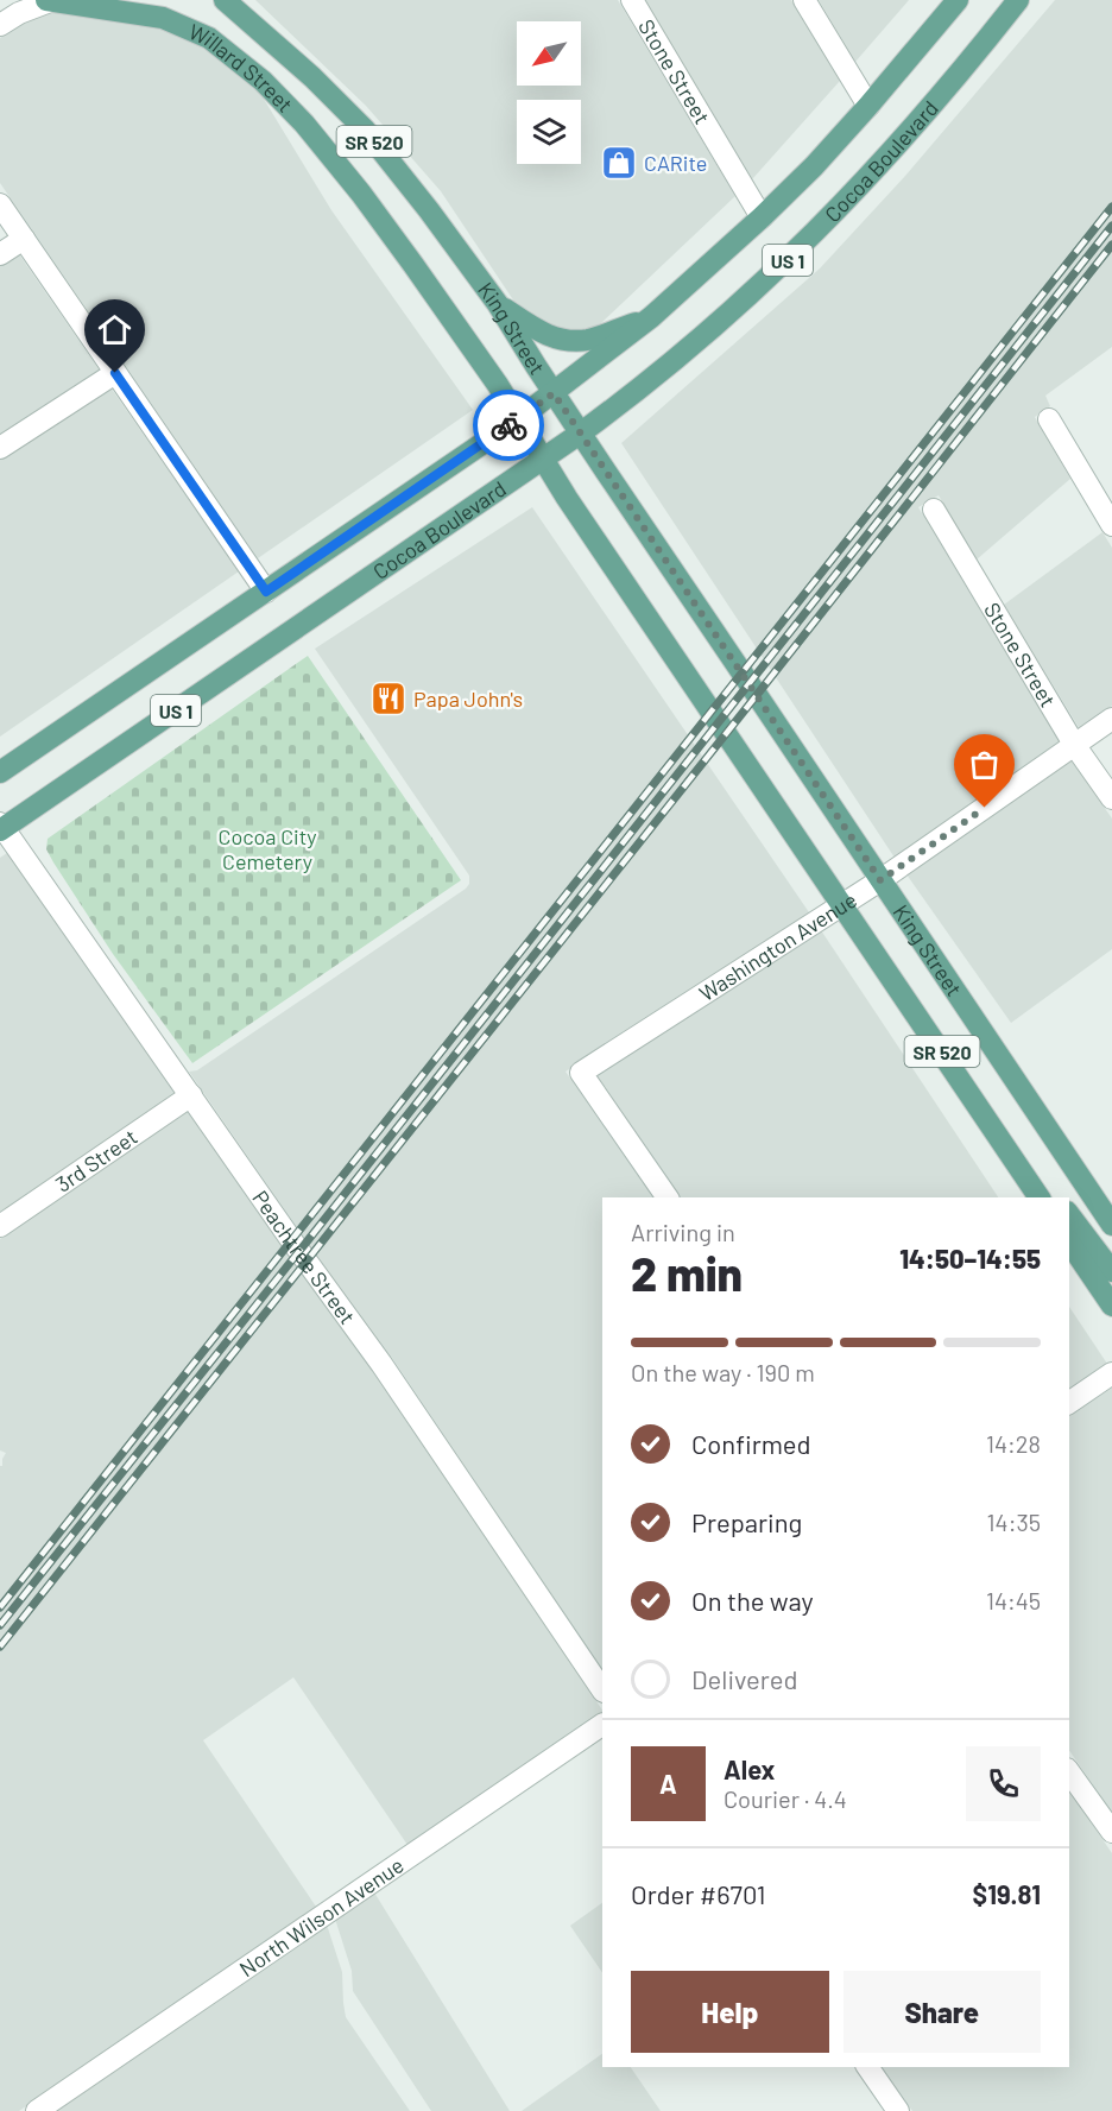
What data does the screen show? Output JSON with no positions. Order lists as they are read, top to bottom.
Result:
{
  "streets": {
    "main road": [
      "Willard Street",
      "SR 520",
      "Cocoa Boulevard",
      "US 1",
      "King Street"
    ],
    "street": [
      "Stone Street",
      "Washington Avenue",
      "3rd Street",
      "Peachtree Street",
      "North Wilson Avenue"
    ]
  },
  "crossings": [
    ["Willard Street", "King Street"],
    ["Stone Street", "US 1"],
    ["Stone Street", "Washington Avenue"],
    ["Cocoa Boulevard", "King Street"],
    ["Cocoa Boulevard", "Peachtree Street"],
    ["US 1", "King Street"],
    ["King Street", "Washington Avenue"],
    ["3rd Street", "Peachtree Street"]
  ],
  "parks": ["Cocoa City Cemetery"],
  "places": {
    "shop": ["CARite"],
    "restaurant": ["Papa John's"]
  },
  "north": "bottom left",
  "page": {
    "heading": ["2 min", "Arriving in", "14:50–14:55"],
    "panel": [
      "Alex",
      "Courier · 4.4",
      "Order #6701",
      "$19.81"
    ],
    "bar": "On the way · 190 m",
    "list": [
      ["Confirmed", "14:28"],
      ["Preparing", "14:35"],
      ["On the way", "14:45"],
      "Delivered"
    ],
    "round": "A",
    "buttons": ["Help", "Share"]
  }
}
